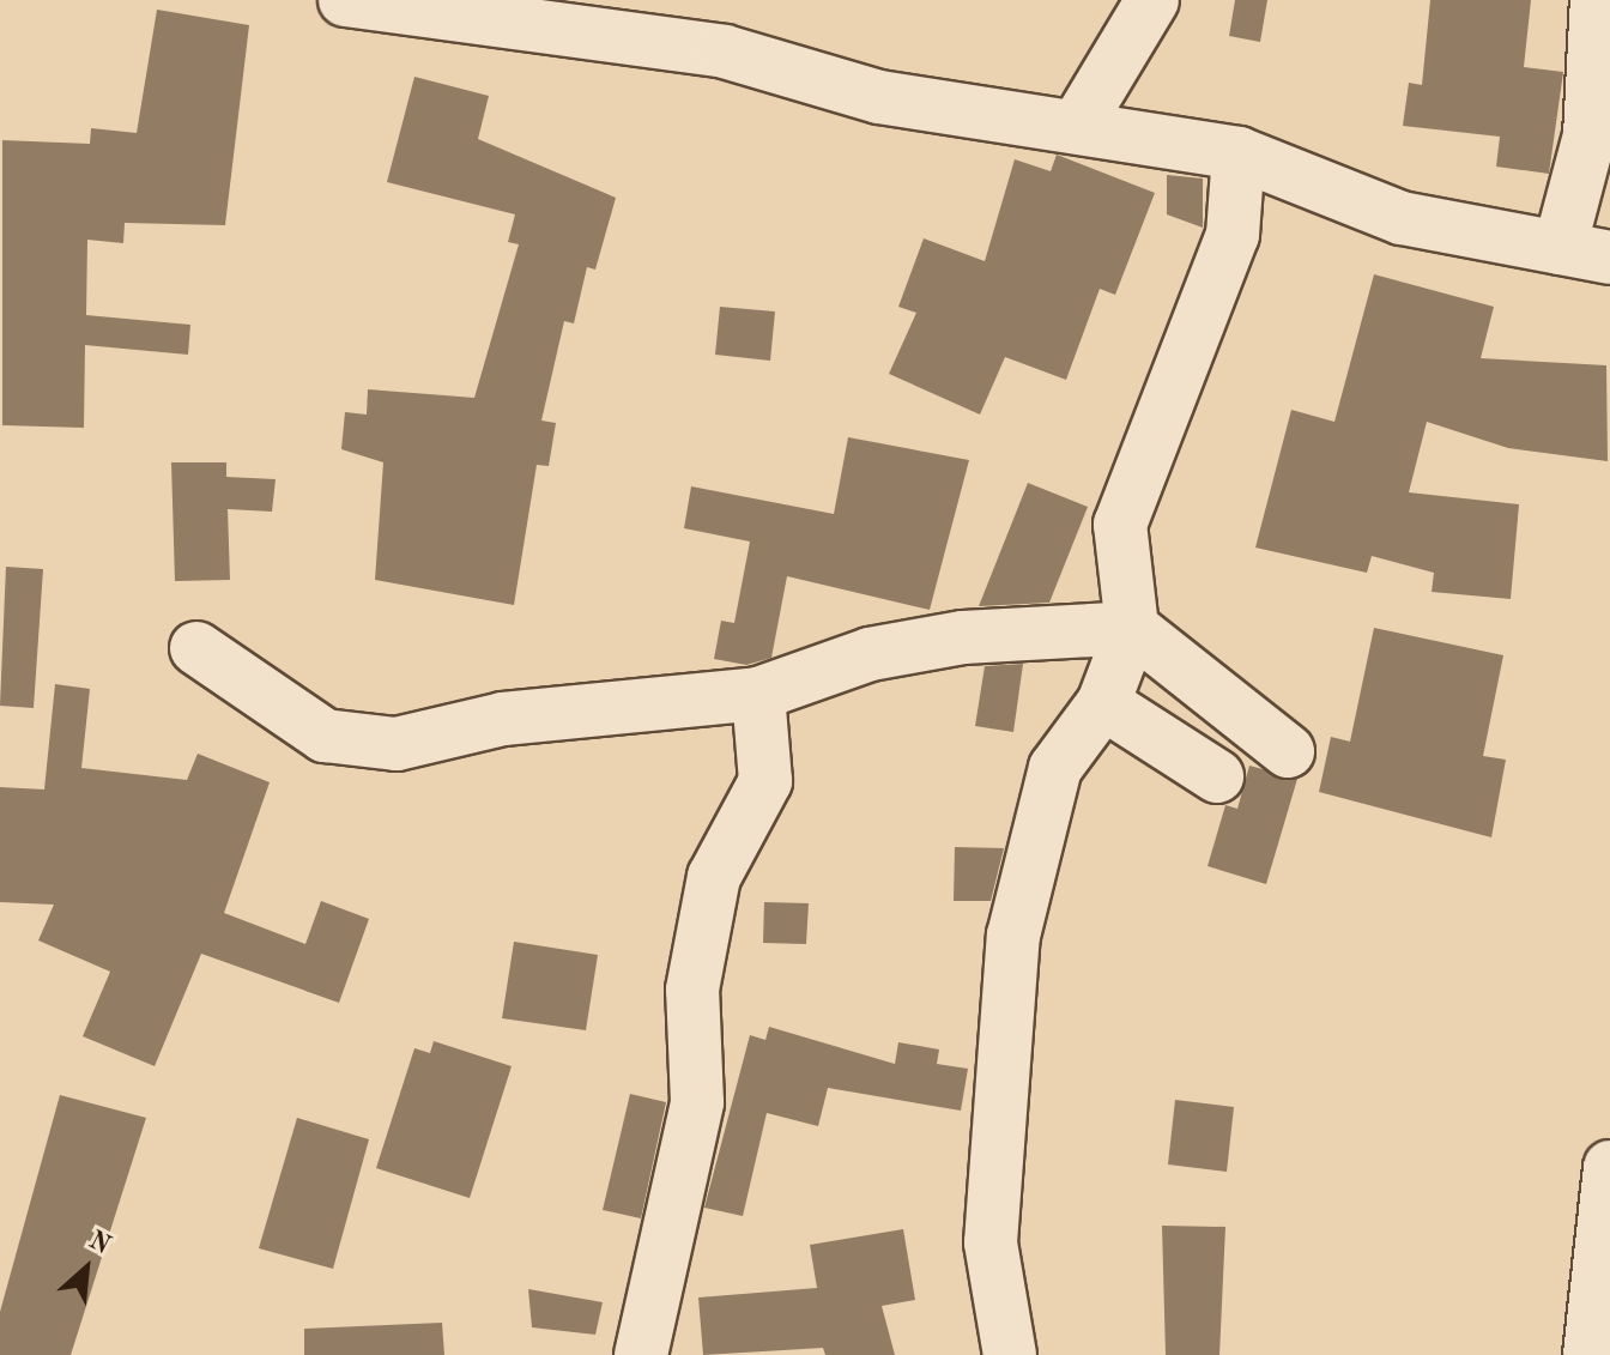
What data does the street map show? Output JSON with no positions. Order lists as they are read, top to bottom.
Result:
{
  "north": "top right"
}
